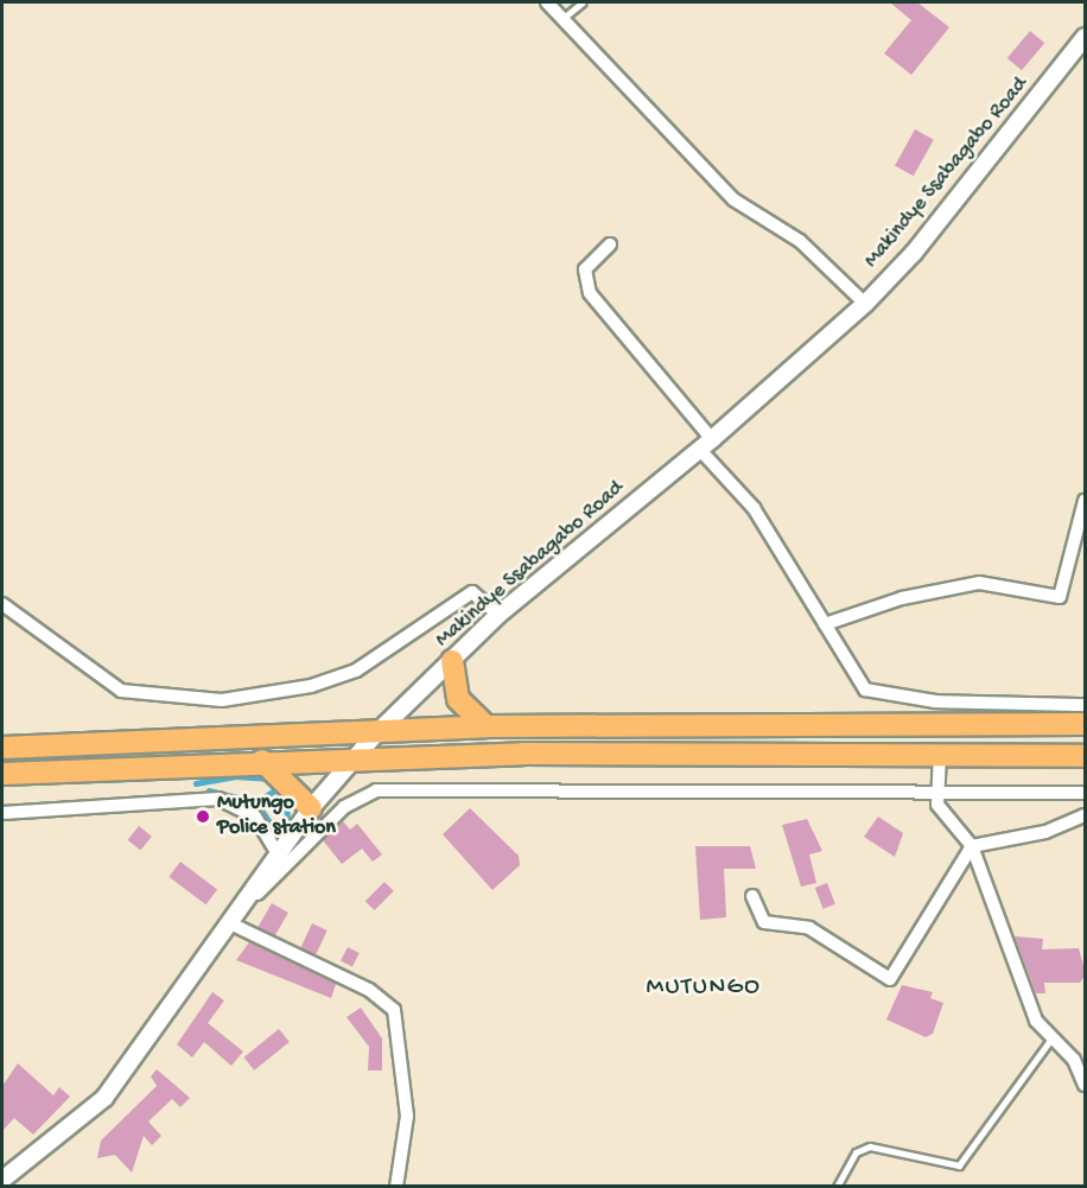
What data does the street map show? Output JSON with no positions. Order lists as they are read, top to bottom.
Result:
{
  "streets": {
    "street": ["Makindye Ssabagabo Road"]
  },
  "districts": ["MUTUNGO"],
  "places": ["Mutungo Police station"]
}
